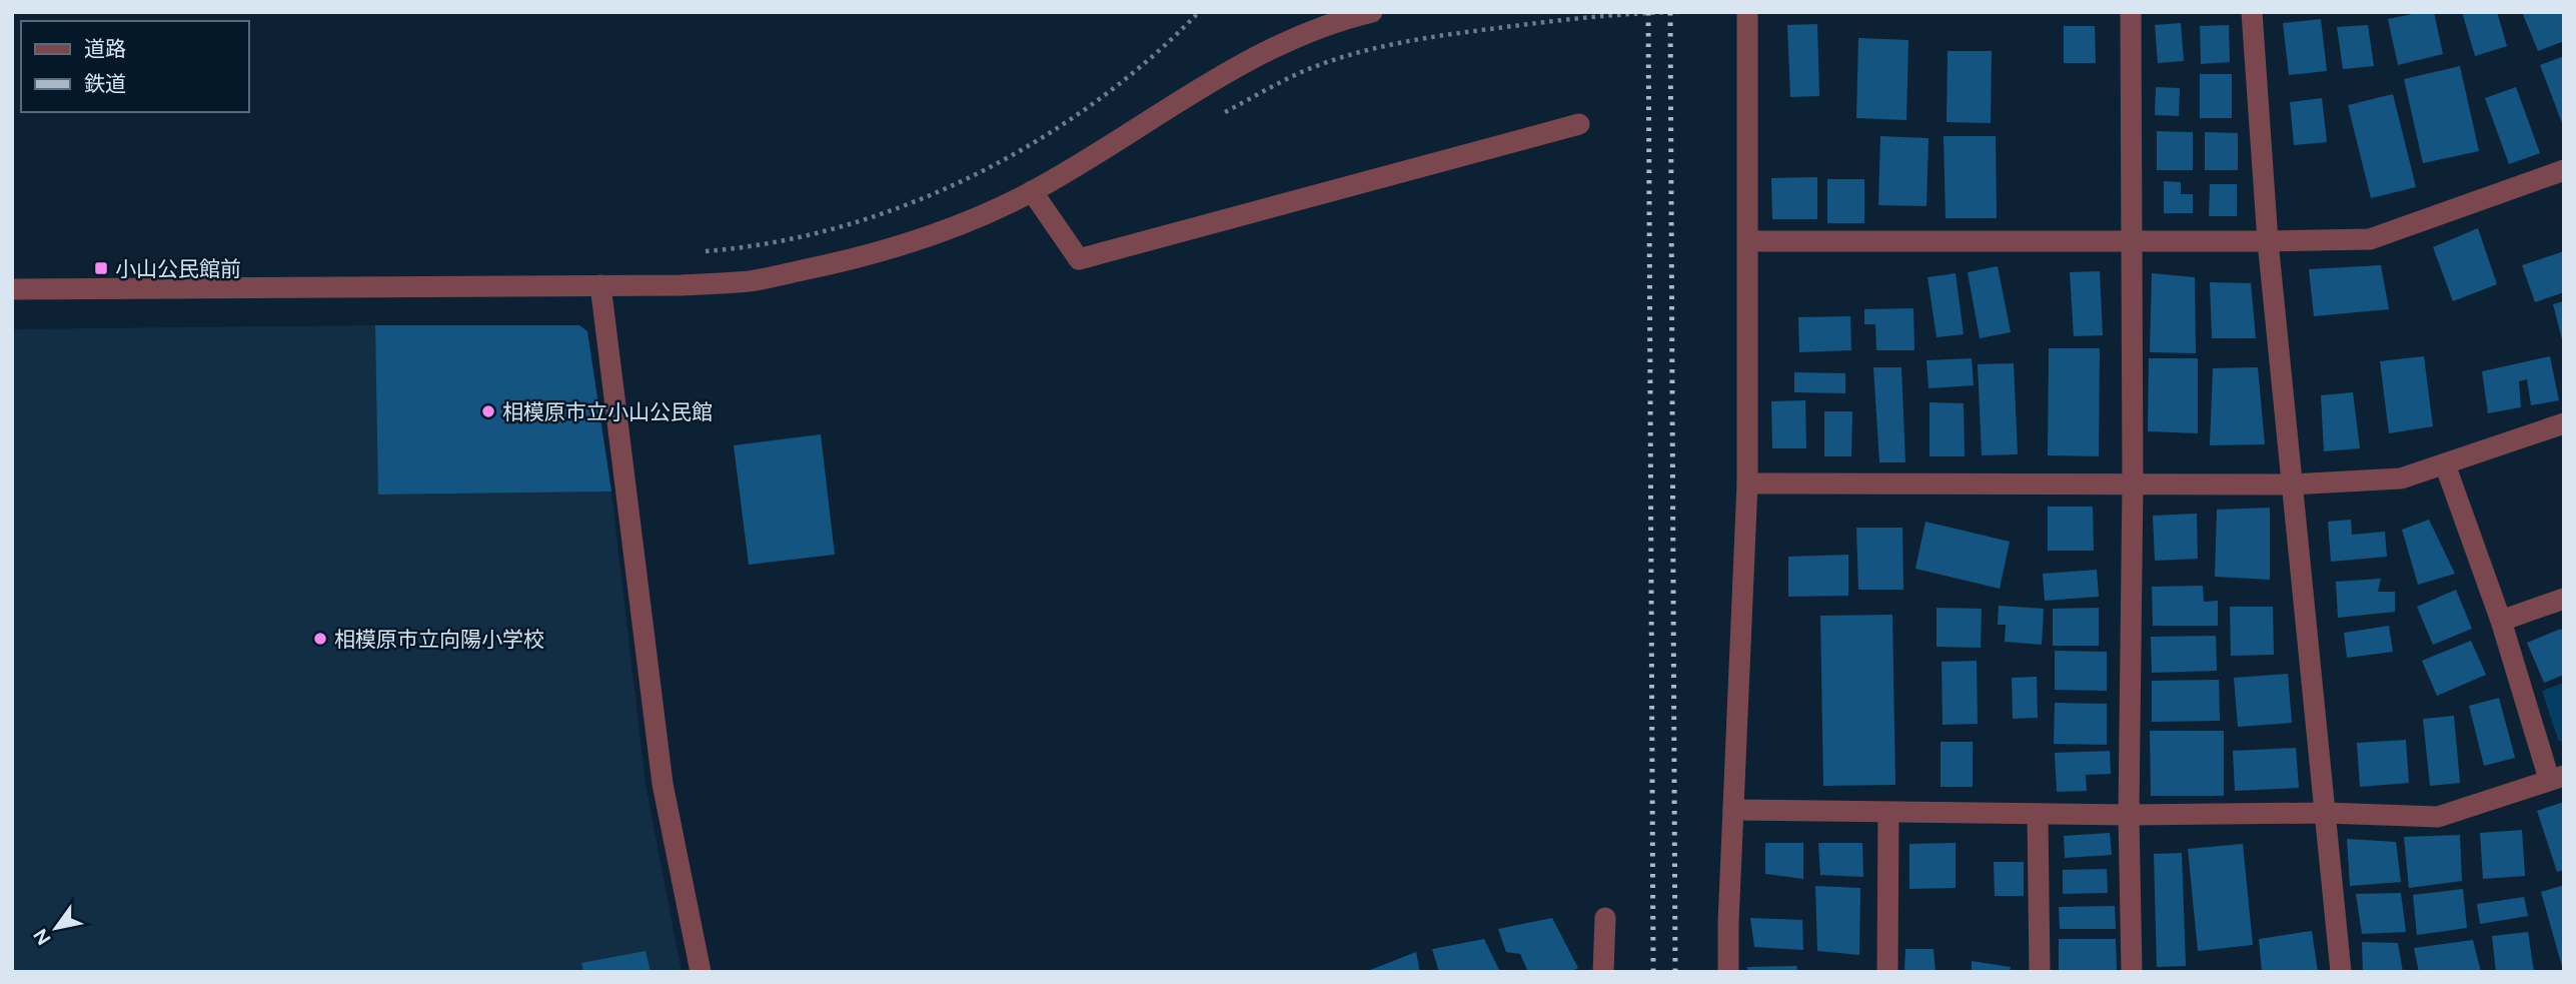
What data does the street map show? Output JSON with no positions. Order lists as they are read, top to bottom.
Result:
{
  "places": {
    "transit": ["小山公民館前"],
    "other": ["相模原市立小山公民館", "相模原市立向陽小学校"]
  },
  "legend": ["道路", "鉄道"],
  "north": "bottom left"
}
